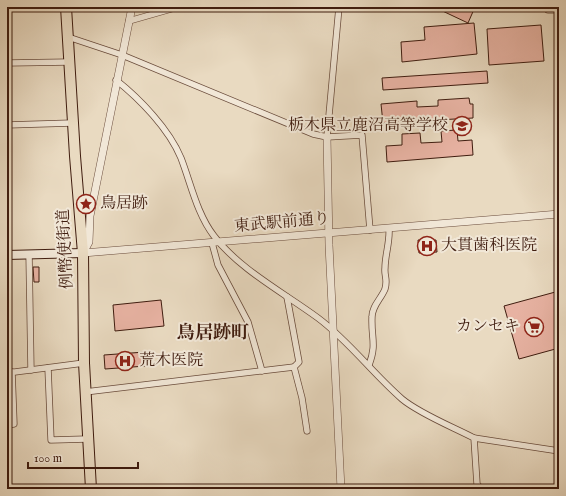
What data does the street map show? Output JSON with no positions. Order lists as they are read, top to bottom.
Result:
{
  "streets": {
    "highway": ["例幣使街道"],
    "main road": ["東武駅前通り"]
  },
  "crossings": [
    ["東武駅前通り", "例幣使街道"]
  ],
  "districts": ["鳥居跡町"],
  "places": {
    "school or university": ["栃木県立鹿沼高等学校"],
    "place": ["鳥居跡"],
    "hospital": ["大貫歯科医院", "荒木医院"],
    "supermarket": ["カンセキ"]
  },
  "scale_bar": "100 m"
}
